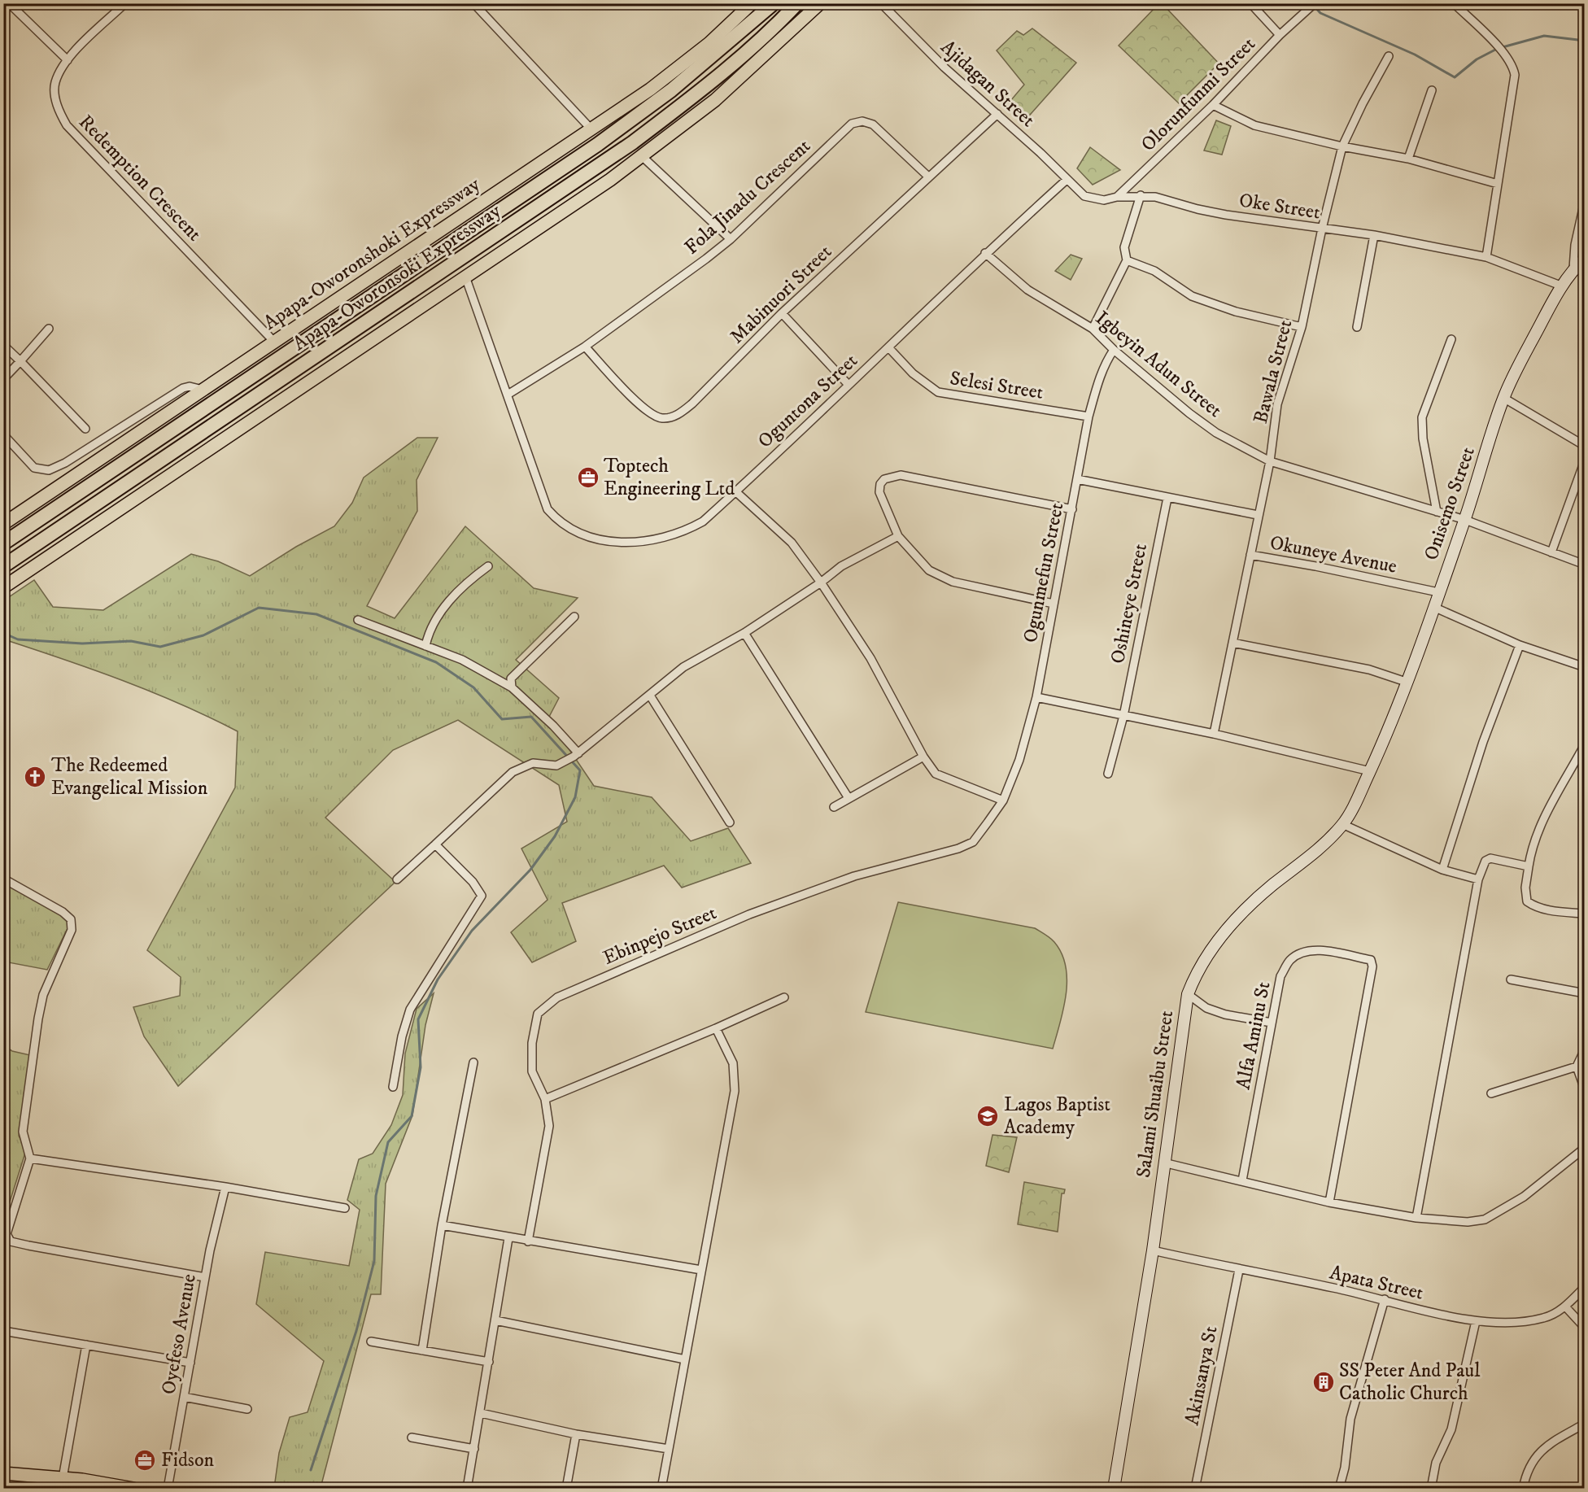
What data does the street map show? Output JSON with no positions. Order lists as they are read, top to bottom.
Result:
{
  "streets": {
    "highway": ["Apapa-Oworonsoki Expressway"],
    "main road": ["Apapa-Oworonshoki Expressway"],
    "street": [
      "Ajidagan Street",
      "Olorunfunmi Street",
      "Redemption Crescent",
      "Fola Jinadu Crescent",
      "Oke Street",
      "Mabinuori Street",
      "Igbeyin Adun Street",
      "Bawala Street",
      "Selesi Street",
      "Oguntona Street",
      "Onisemo Street",
      "Okuneye Avenue",
      "Ogunmefun Street",
      "Oshineye Street",
      "Ebinpejo Street",
      "Alfa Aminu St",
      "Salami Shuaibu Street",
      "Apata Street",
      "Oyefeso Avenue",
      "Akinsanya St"
    ]
  },
  "crossings": [
    ["Ajidagan Street", "Oke Street"],
    ["Ajidagan Street", "Mabinuori Street"],
    ["Ajidagan Street", "Oguntona Street"],
    ["Olorunfunmi Street", "Oke Street"],
    ["Redemption Crescent", "Apapa-Oworonshoki Expressway"],
    ["Fola Jinadu Crescent", "Mabinuori Street"],
    ["Fola Jinadu Crescent", "Oguntona Street"],
    ["Oke Street", "Bawala Street"],
    ["Oke Street", "Onisemo Street"],
    ["Apapa-Oworonsoki Expressway", "Oguntona Street"],
    ["Igbeyin Adun Street", "Bawala Street"],
    ["Igbeyin Adun Street", "Oguntona Street"],
    ["Igbeyin Adun Street", "Onisemo Street"],
    ["Igbeyin Adun Street", "Ogunmefun Street"],
    ["Bawala Street", "Okuneye Avenue"],
    ["Selesi Street", "Oguntona Street"],
    ["Selesi Street", "Ogunmefun Street"],
    ["Onisemo Street", "Okuneye Avenue"],
    ["Onisemo Street", "Salami Shuaibu Street"],
    ["Ogunmefun Street", "Ebinpejo Street"],
    ["Salami Shuaibu Street", "Apata Street"],
    ["Apata Street", "Akinsanya St"]
  ],
  "places": {
    "office": ["Toptech Engineering Ltd", "Fidson"],
    "church": ["The Redeemed Evangelical Mission"],
    "school or university": ["Lagos Baptist Academy"],
    "building": ["SS Peter And Paul Catholic Church"]
  }
}
